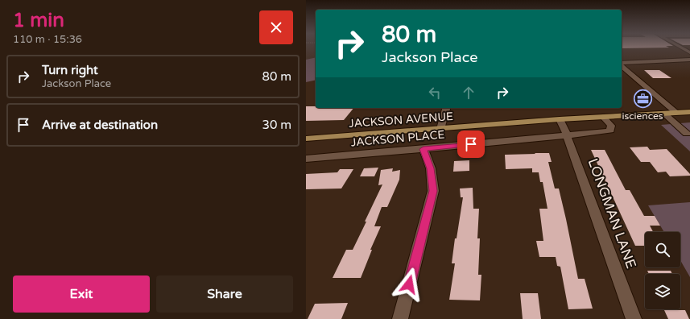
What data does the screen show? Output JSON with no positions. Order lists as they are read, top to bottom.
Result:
{
  "streets": {
    "main road": ["JACKSON AVENUE"],
    "street": ["JACKSON PLACE", "LONGMAN LANE"]
  },
  "crossings": [
    ["JACKSON AVENUE", "JACKSON PLACE"],
    ["JACKSON AVENUE", "LONGMAN LANE"],
    ["JACKSON PLACE", "LONGMAN LANE"]
  ],
  "places": {
    "office": ["isciences"]
  },
  "page": {
    "heading": ["1 min", "110 m · 15:36"],
    "turn": ["80 m", "Jackson Place"],
    "list": [
      {
        "name": "Turn right",
        "note": "Jackson Place",
        "value": "80 m"
      },
      {
        "name": "Arrive at destination",
        "value": "30 m"
      }
    ],
    "buttons": ["Exit", "Share"]
  }
}
